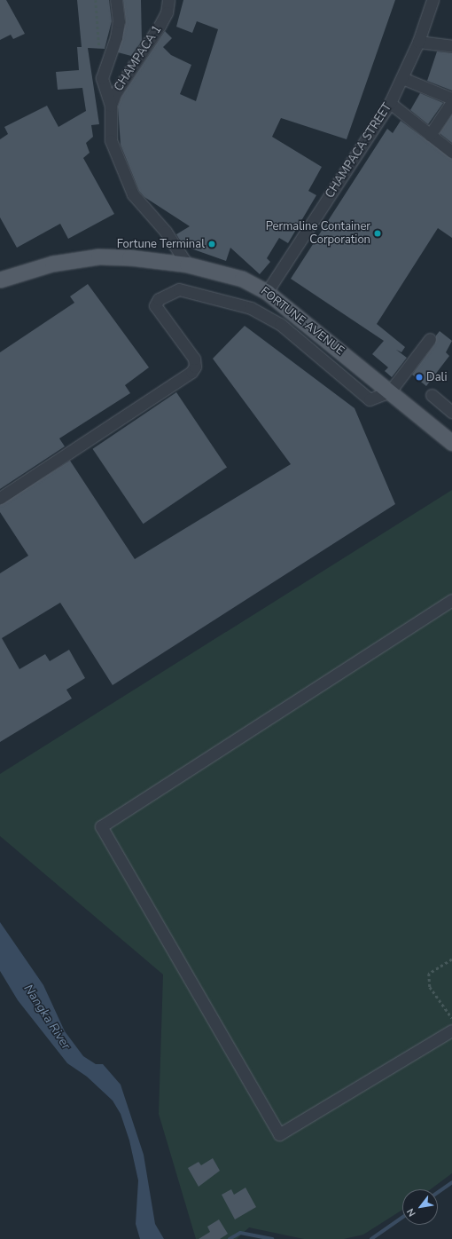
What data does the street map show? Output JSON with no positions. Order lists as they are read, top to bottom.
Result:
{
  "streets": {
    "main road": ["FORTUNE AVENUE"],
    "street": ["CHAMPACA 1", "CHAMPACA STREET"]
  },
  "crossings": [
    ["CHAMPACA 1", "FORTUNE AVENUE"],
    ["CHAMPACA STREET", "FORTUNE AVENUE"]
  ],
  "water": ["Nangka River"],
  "places": ["Permaline Container Corporation", "Fortune Terminal", "Dali"],
  "north": "bottom left"
}
